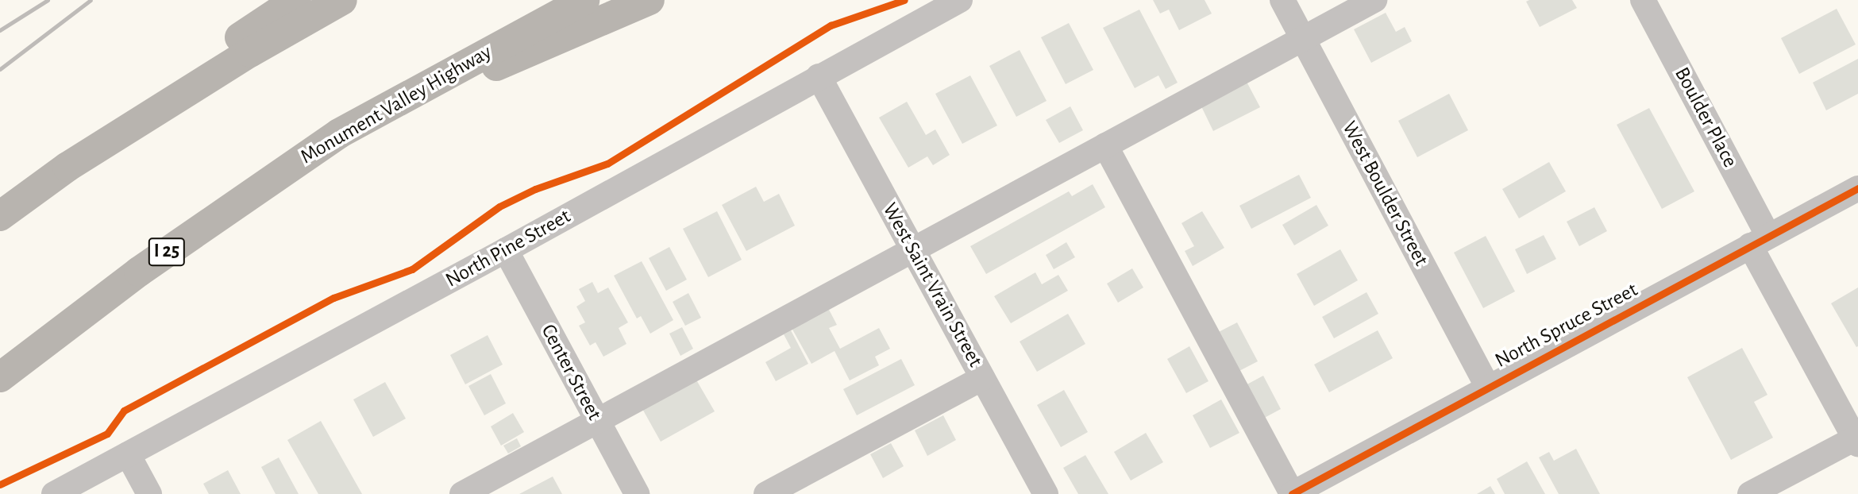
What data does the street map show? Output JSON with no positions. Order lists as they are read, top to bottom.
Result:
{
  "streets": {
    "highway": ["Monument Valley Highway", "I 25"],
    "street": [
      "Boulder Place",
      "West Boulder Street",
      "North Pine Street",
      "West Saint Vrain Street",
      "North Spruce Street",
      "Center Street"
    ]
  },
  "crossings": [
    ["Boulder Place", "North Spruce Street"],
    ["West Boulder Street", "North Spruce Street"],
    ["North Pine Street", "West Saint Vrain Street"],
    ["North Pine Street", "Center Street"]
  ]
}
